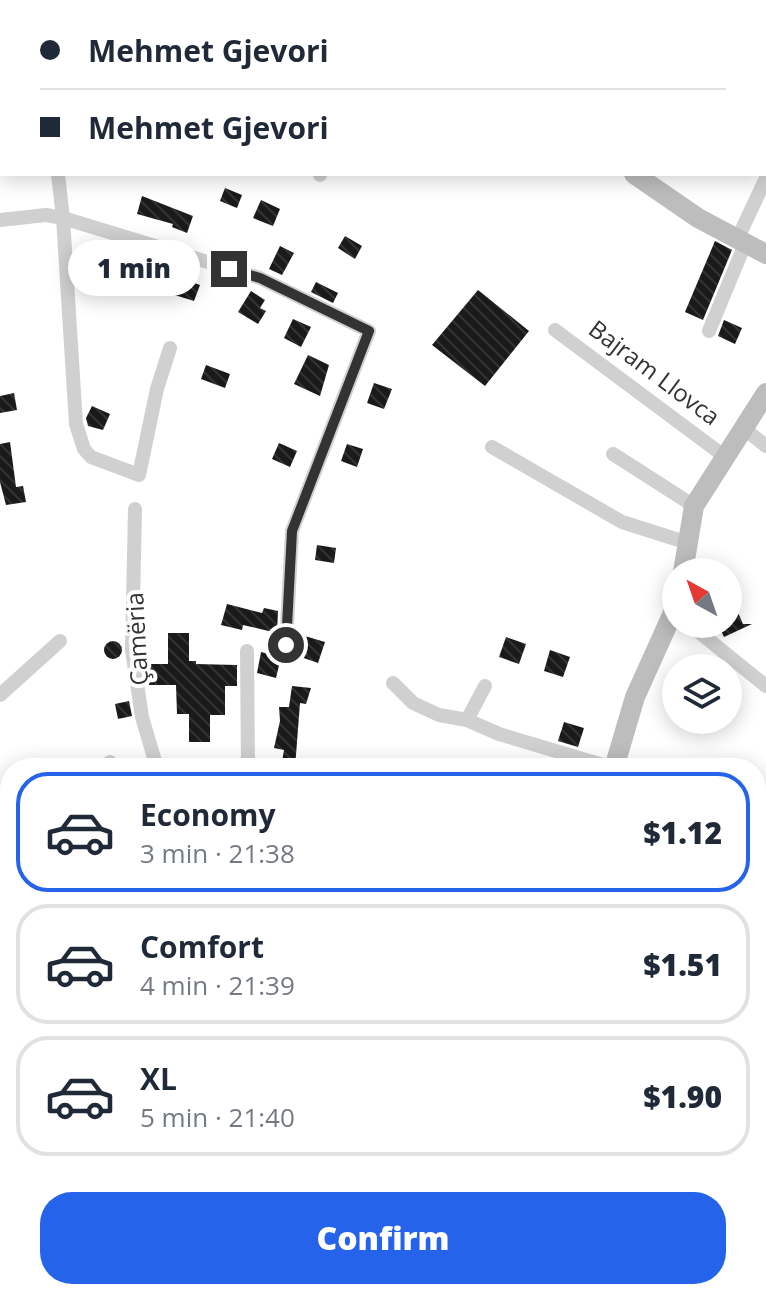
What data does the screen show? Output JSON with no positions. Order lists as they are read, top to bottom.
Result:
{
  "streets": {
    "street": ["Bajram Llovca", "Çamëria"]
  },
  "north": "top left",
  "page": {
    "banner": ["Mehmet Gjevori", "Mehmet Gjevori"],
    "bubble": "1 min",
    "list": [
      {
        "name": "Economy",
        "note": "3 min · 21:38",
        "value": "$1.12"
      },
      {
        "name": "Comfort",
        "note": "4 min · 21:39",
        "value": "$1.51"
      },
      {
        "name": "XL",
        "note": "5 min · 21:40",
        "value": "$1.90"
      }
    ],
    "buttons": "Confirm"
  }
}
